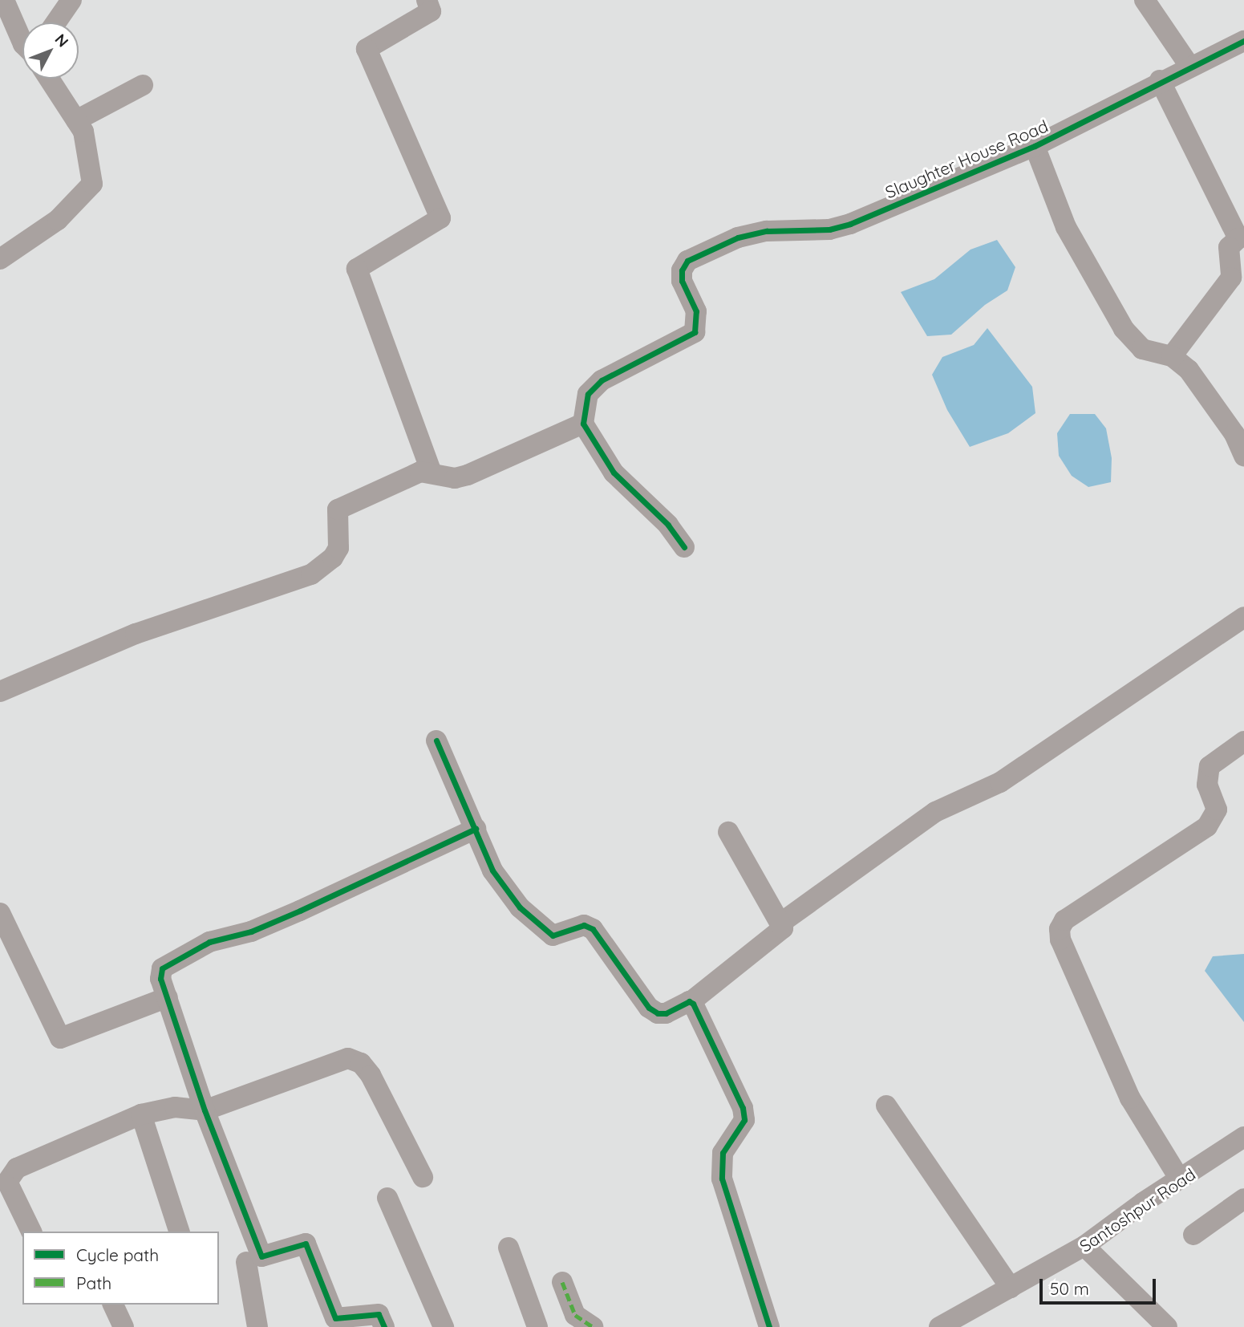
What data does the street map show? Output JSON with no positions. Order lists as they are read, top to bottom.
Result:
{
  "streets": {
    "street": ["Slaughter House Road", "Santoshpur Road"]
  },
  "legend": ["Cycle path", "Path"],
  "scale_bar": "50 m",
  "north": "top right"
}
